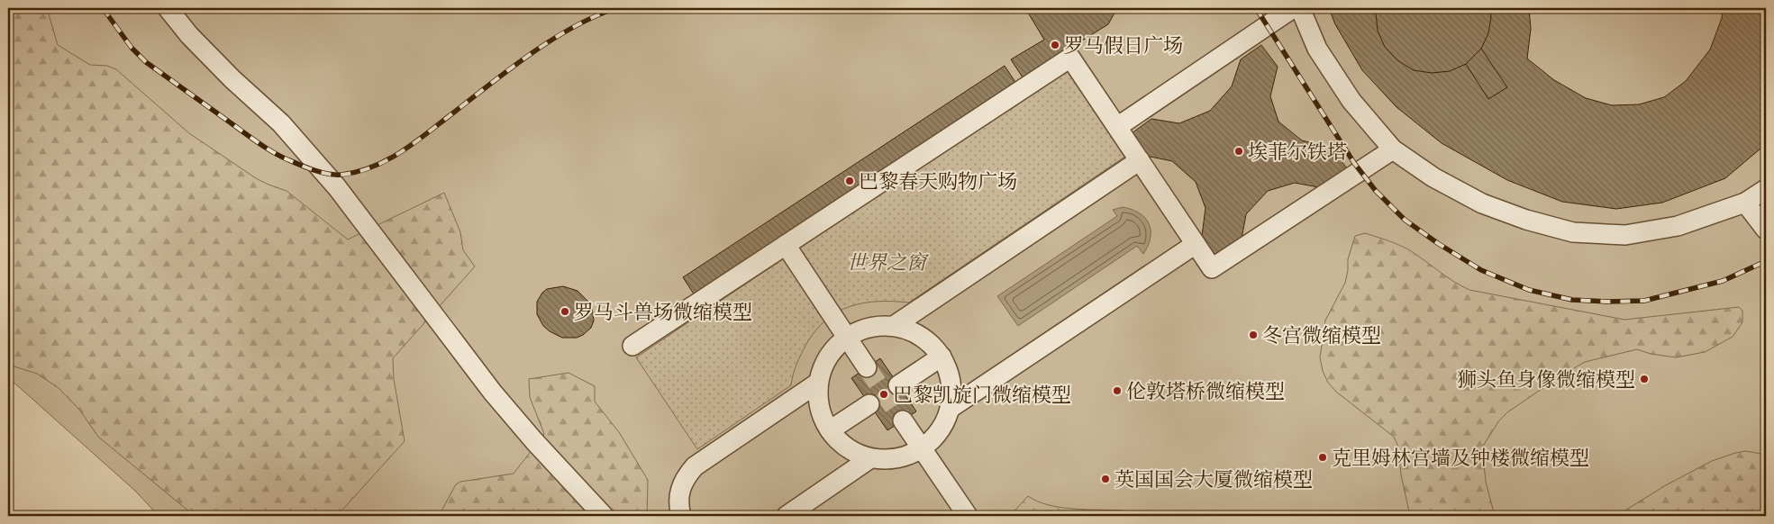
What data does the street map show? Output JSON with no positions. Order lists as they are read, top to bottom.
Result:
{
  "parks": ["世界之窗"],
  "places": [
    "罗马假日广场",
    "埃菲尔铁塔",
    "巴黎春天购物广场",
    "罗马斗兽场微缩模型",
    "冬宫微缩模型",
    "狮头鱼身像微缩模型",
    "伦敦塔桥微缩模型",
    "巴黎凯旋门微缩模型",
    "克里姆林宫墙及钟楼微缩模型",
    "英国国会大厦微缩模型"
  ]
}
